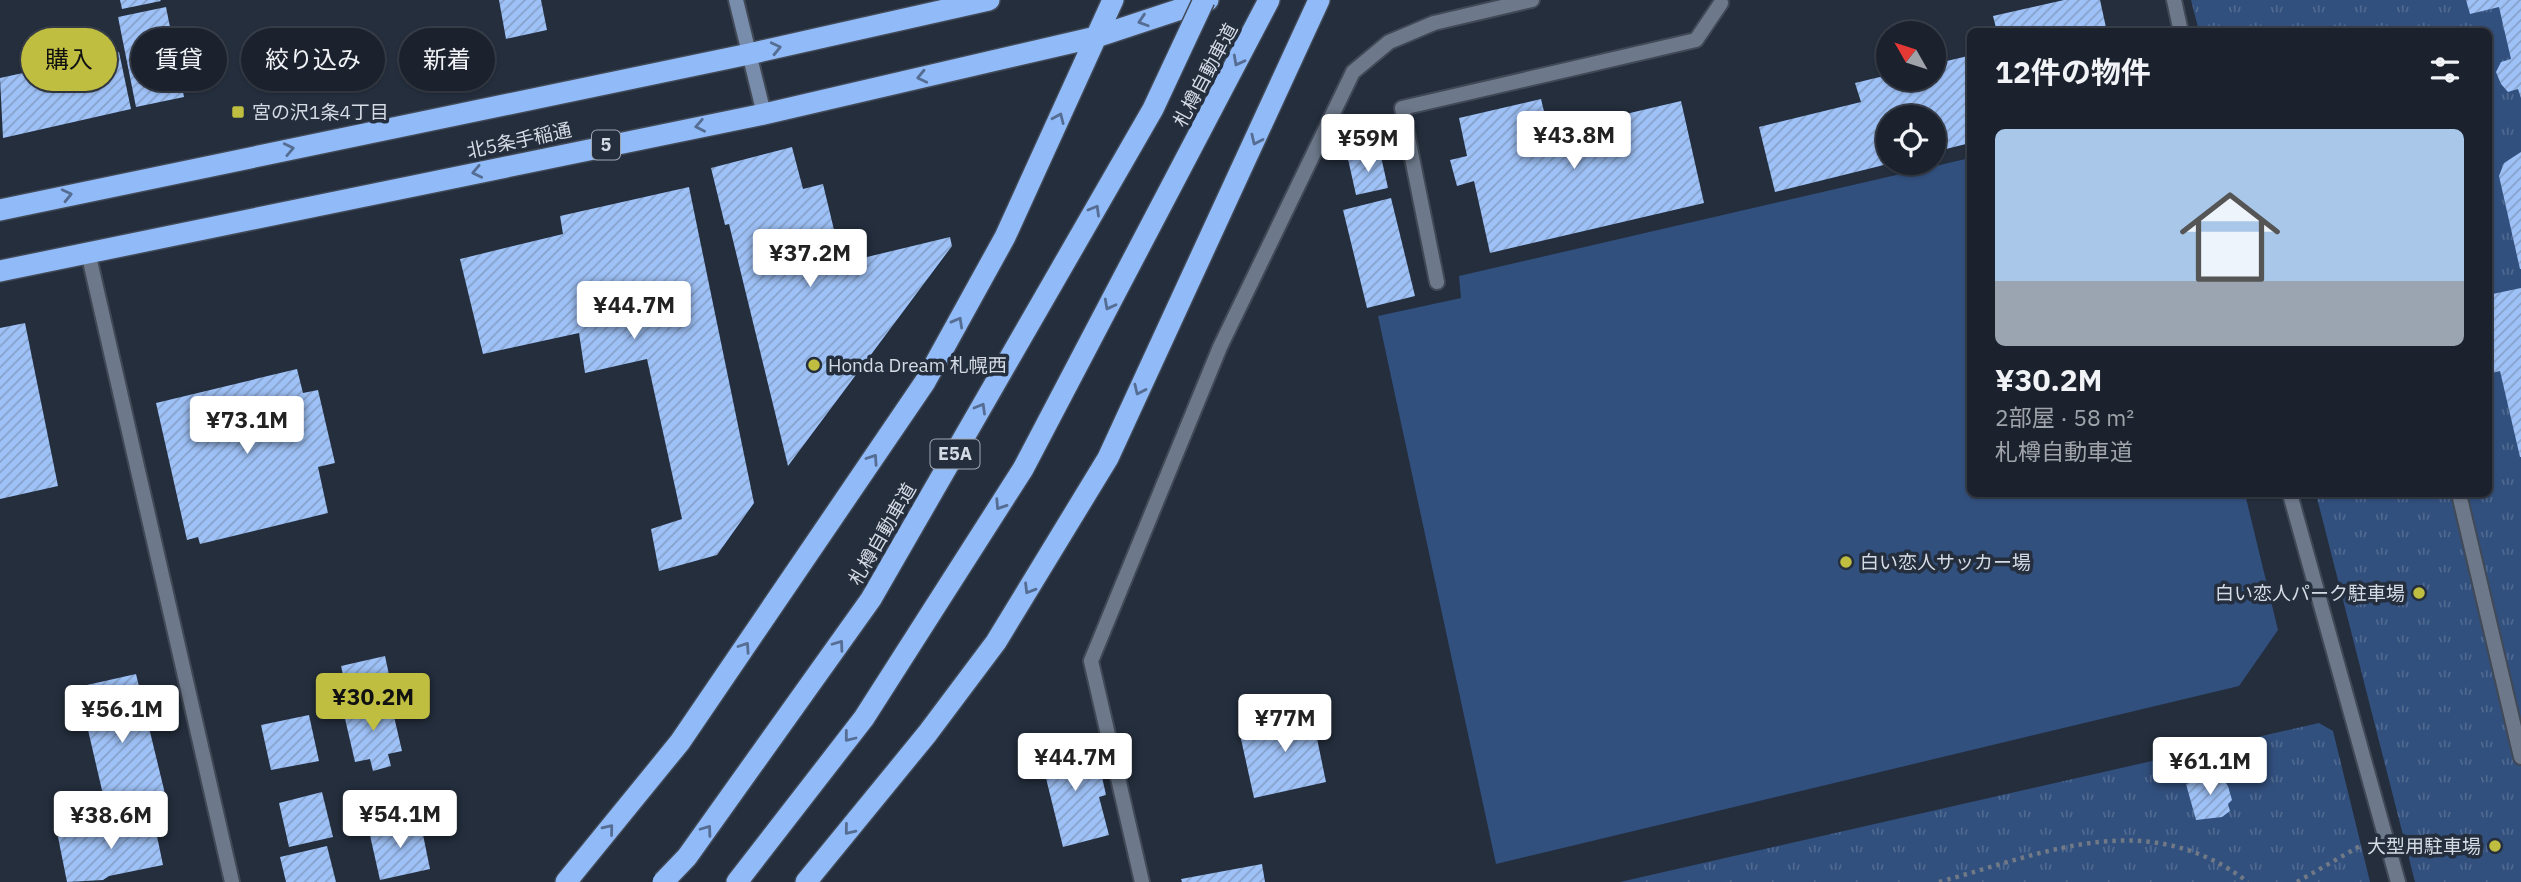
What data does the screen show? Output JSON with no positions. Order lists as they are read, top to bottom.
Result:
{
  "streets": {
    "highway": [
      "札樽自動車道",
      "北5条手稲通",
      "5",
      "E5A"
    ]
  },
  "crossings": [
    ["札樽自動車道", "北5条手稲通"]
  ],
  "places": {
    "transit": ["宮の沢1条4丁目"],
    "other": [
      "Honda Dream 札幌西",
      "白い恋人サッカー場",
      "白い恋人パーク駐車場",
      "大型用駐車場"
    ]
  },
  "north": "top left",
  "page": {
    "chip": [
      "購入",
      "賃貸",
      "絞り込み",
      "新着"
    ],
    "heading": "12件の物件",
    "price": [
      "¥43.8M",
      "¥59M",
      "¥37.2M",
      "¥44.7M",
      "¥73.1M",
      "¥30.2M",
      "¥56.1M",
      "¥77M",
      "¥44.7M",
      "¥61.1M",
      "¥54.1M",
      "¥38.6M"
    ],
    "list": [
      {
        "name": "¥30.2M",
        "note": "2部屋 · 58 m² · 札樽自動車道"
      }
    ]
  }
}
